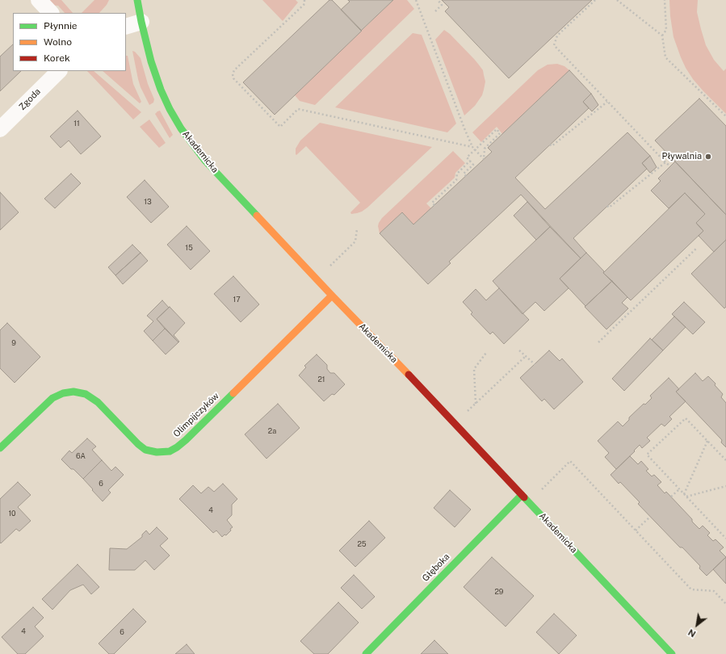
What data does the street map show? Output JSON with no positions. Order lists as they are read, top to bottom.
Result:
{
  "streets": {
    "street": [
      "Zgoda",
      "Akademicka",
      "Olimpijczyków",
      "Głęboka"
    ]
  },
  "crossings": [
    ["Akademicka", "Olimpijczyków"],
    ["Akademicka", "Głęboka"]
  ],
  "places": ["Pływalnia"],
  "house_numbers": [
    "11",
    "13",
    "15",
    "17",
    "9",
    "21",
    "2a",
    "6A",
    "6",
    "4",
    "10",
    "25",
    "29",
    "4",
    "6"
  ],
  "legend": ["Płynnie", "Wolno", "Korek"],
  "north": "bottom left"
}
